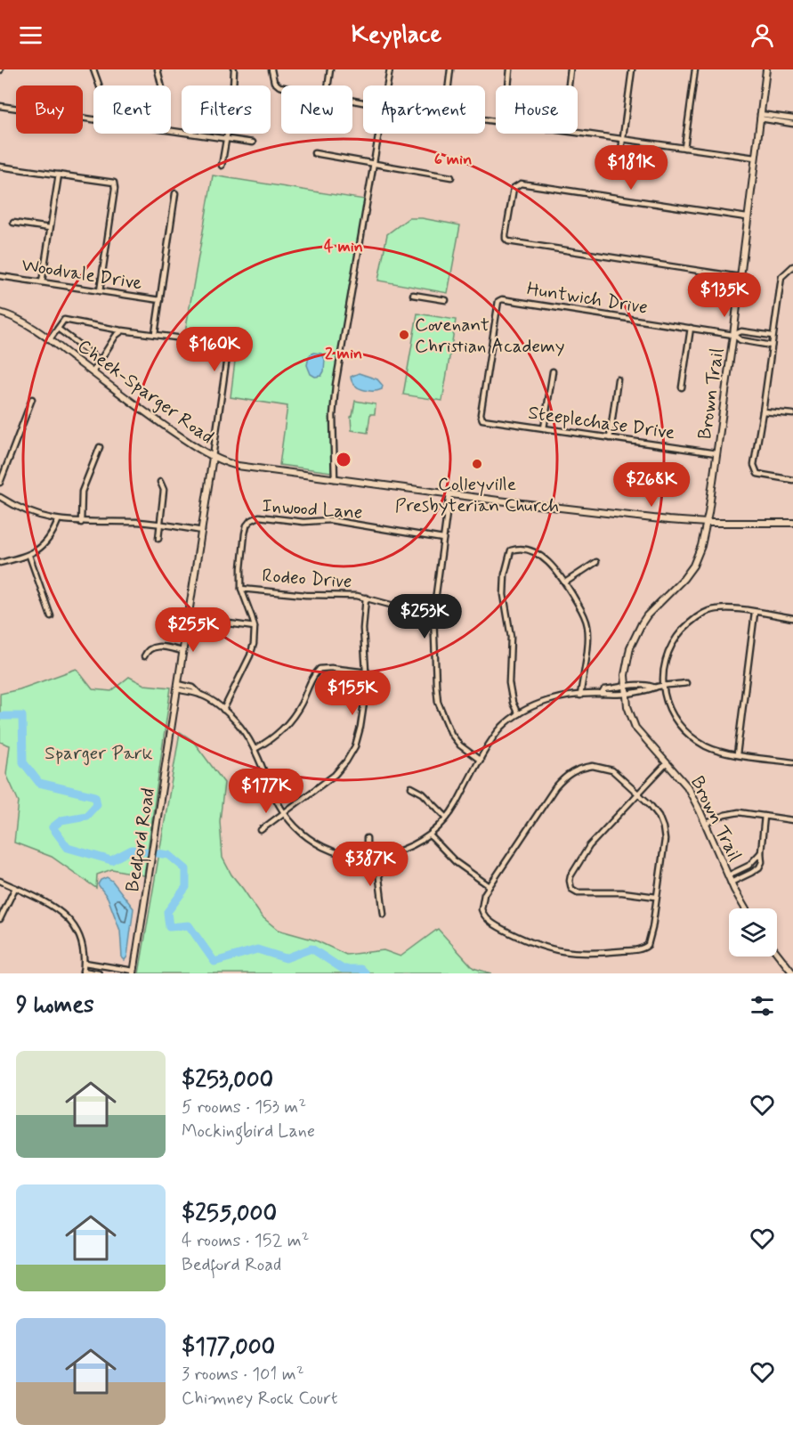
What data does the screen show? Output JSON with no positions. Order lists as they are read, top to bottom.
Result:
{
  "streets": {
    "street": [
      "Woodvale Drive",
      "Huntwich Drive",
      "Cheek-Sparger Road",
      "Brown Trail",
      "Steeplechase Drive",
      "Inwood Lane",
      "Rodeo Drive",
      "Bedford Road"
    ]
  },
  "crossings": [
    ["Huntwich Drive", "Brown Trail"],
    ["Huntwich Drive", "Steeplechase Drive"],
    ["Cheek-Sparger Road", "Brown Trail"],
    ["Cheek-Sparger Road", "Bedford Road"],
    ["Brown Trail", "Steeplechase Drive"],
    ["Inwood Lane", "Rodeo Drive"]
  ],
  "parks": ["Sparger Park"],
  "places": ["Covenant Christian Academy", "Colleyville Presbyterian Church"],
  "page": {
    "header": "Keyplace",
    "chip": [
      "Buy",
      "Rent",
      "Filters",
      "New",
      "Apartment",
      "House"
    ],
    "price": [
      "$181K",
      "$135K",
      "$160K",
      "$268K",
      "$253K",
      "$255K",
      "$155K",
      "$177K",
      "$387K"
    ],
    "heading": "9 homes",
    "list": [
      {
        "name": "$253,000",
        "note": "5 rooms · 153 m² · Mockingbird Lane"
      },
      {
        "name": "$255,000",
        "note": "4 rooms · 152 m² · Bedford Road"
      },
      {
        "name": "$177,000",
        "note": "3 rooms · 101 m² · Chimney Rock Court"
      }
    ]
  },
  "rings": ["6 min", "4 min", "2 min"]
}
